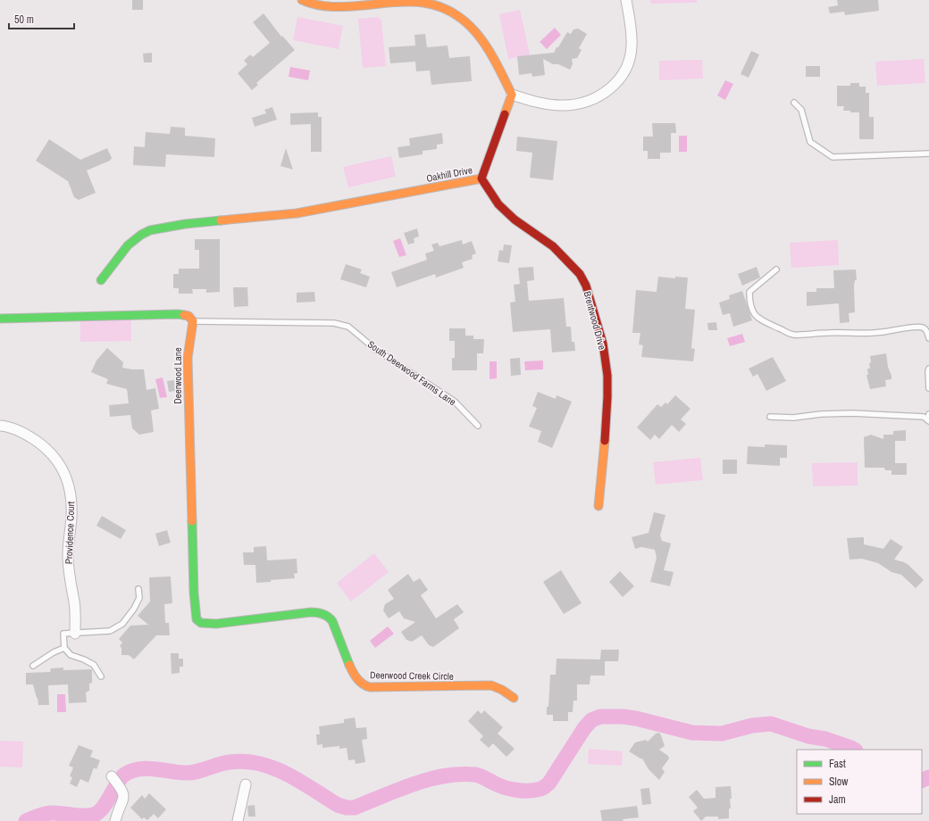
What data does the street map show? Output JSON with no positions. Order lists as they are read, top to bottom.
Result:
{
  "streets": {
    "street": [
      "Oakhill Drive",
      "Brentwood Drive",
      "Deerwood Lane",
      "Providence Court",
      "Deerwood Creek Circle"
    ],
    "lane": ["South Deerwood Farms Lane"]
  },
  "crossings": [
    ["Oakhill Drive", "Brentwood Drive"],
    ["South Deerwood Farms Lane", "Deerwood Lane"],
    ["Deerwood Lane", "Deerwood Creek Circle"]
  ],
  "legend": ["Fast", "Slow", "Jam"],
  "scale_bar": "50 m"
}
